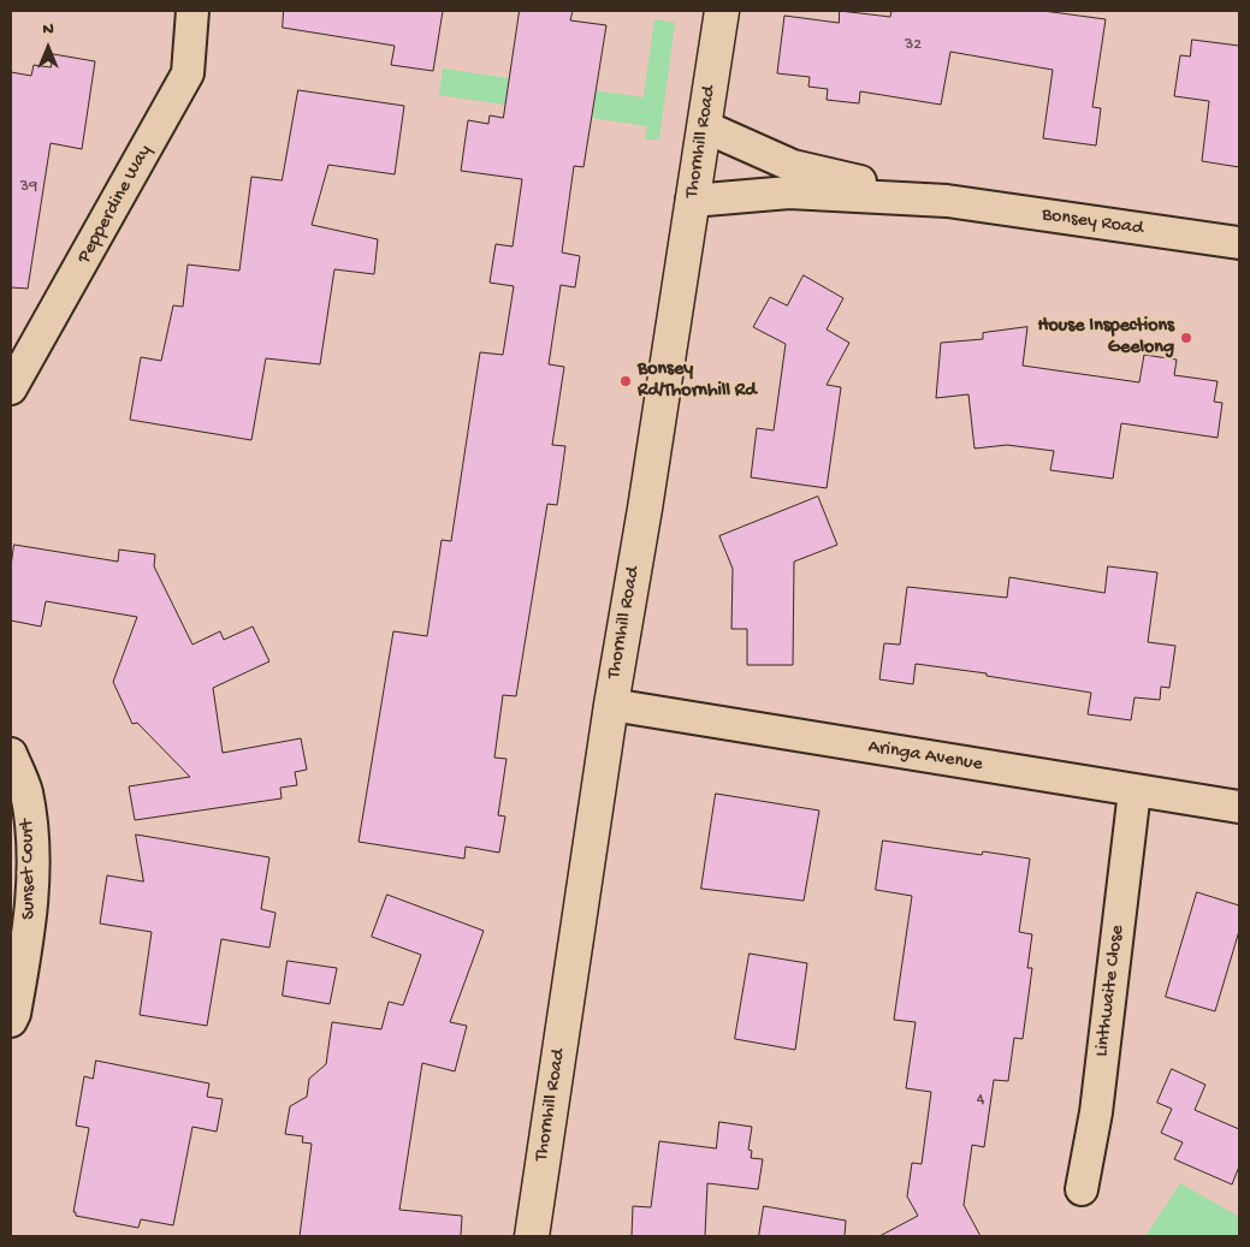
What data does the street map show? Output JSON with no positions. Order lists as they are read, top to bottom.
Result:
{
  "streets": {
    "street": [
      "Thornhill Road",
      "Pepperdine Way",
      "Bonsey Road",
      "Aringa Avenue",
      "Sunset Court",
      "Linthwaite Close"
    ]
  },
  "crossings": [
    ["Thornhill Road", "Bonsey Road"],
    ["Thornhill Road", "Aringa Avenue"],
    ["Aringa Avenue", "Linthwaite Close"]
  ],
  "places": ["House Inspections Geelong", "Bonsey Rd/Thornhill Rd"],
  "house_numbers": ["32", "39", "4"],
  "north": "top"
}
